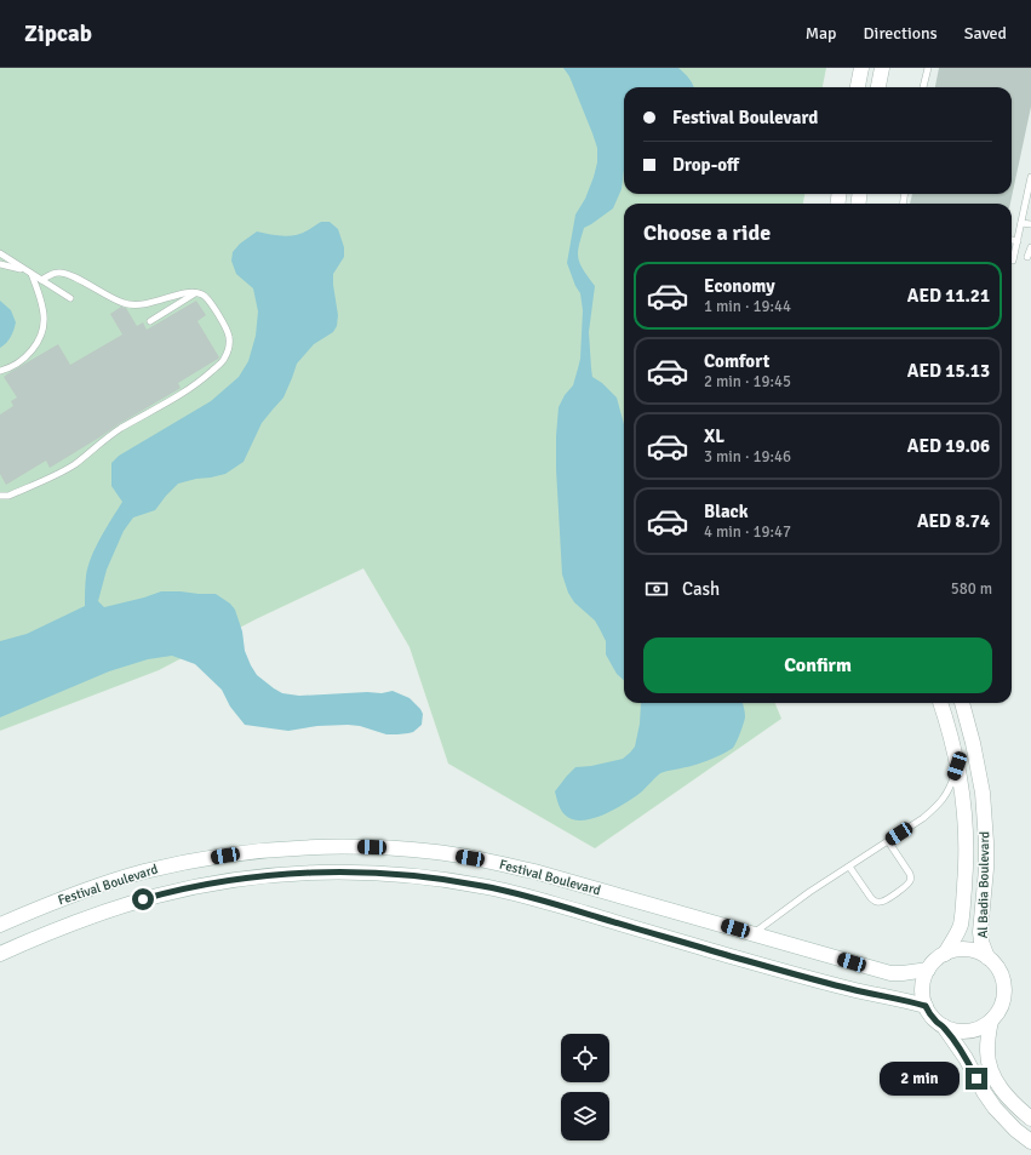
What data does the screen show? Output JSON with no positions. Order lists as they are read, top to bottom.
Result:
{
  "streets": {
    "main road": ["Festival Boulevard", "Al Badia Boulevard"]
  },
  "crossings": [
    ["Festival Boulevard", "Al Badia Boulevard"]
  ],
  "page": {
    "header": "Zipcab",
    "nav": ["Map", "Directions", "Saved"],
    "banner": ["Festival Boulevard", "Drop-off"],
    "heading": "Choose a ride",
    "list": [
      {
        "name": "Economy",
        "note": "1 min · 19:44",
        "value": "AED 11.21"
      },
      {
        "name": "Comfort",
        "note": "2 min · 19:45",
        "value": "AED 15.13"
      },
      {
        "name": "XL",
        "note": "3 min · 19:46",
        "value": "AED 19.06"
      },
      {
        "name": "Black",
        "note": "4 min · 19:47",
        "value": "AED 8.74"
      }
    ],
    "pay": ["Cash", "580 m"],
    "buttons": "Confirm",
    "bubble": "2 min"
  }
}
